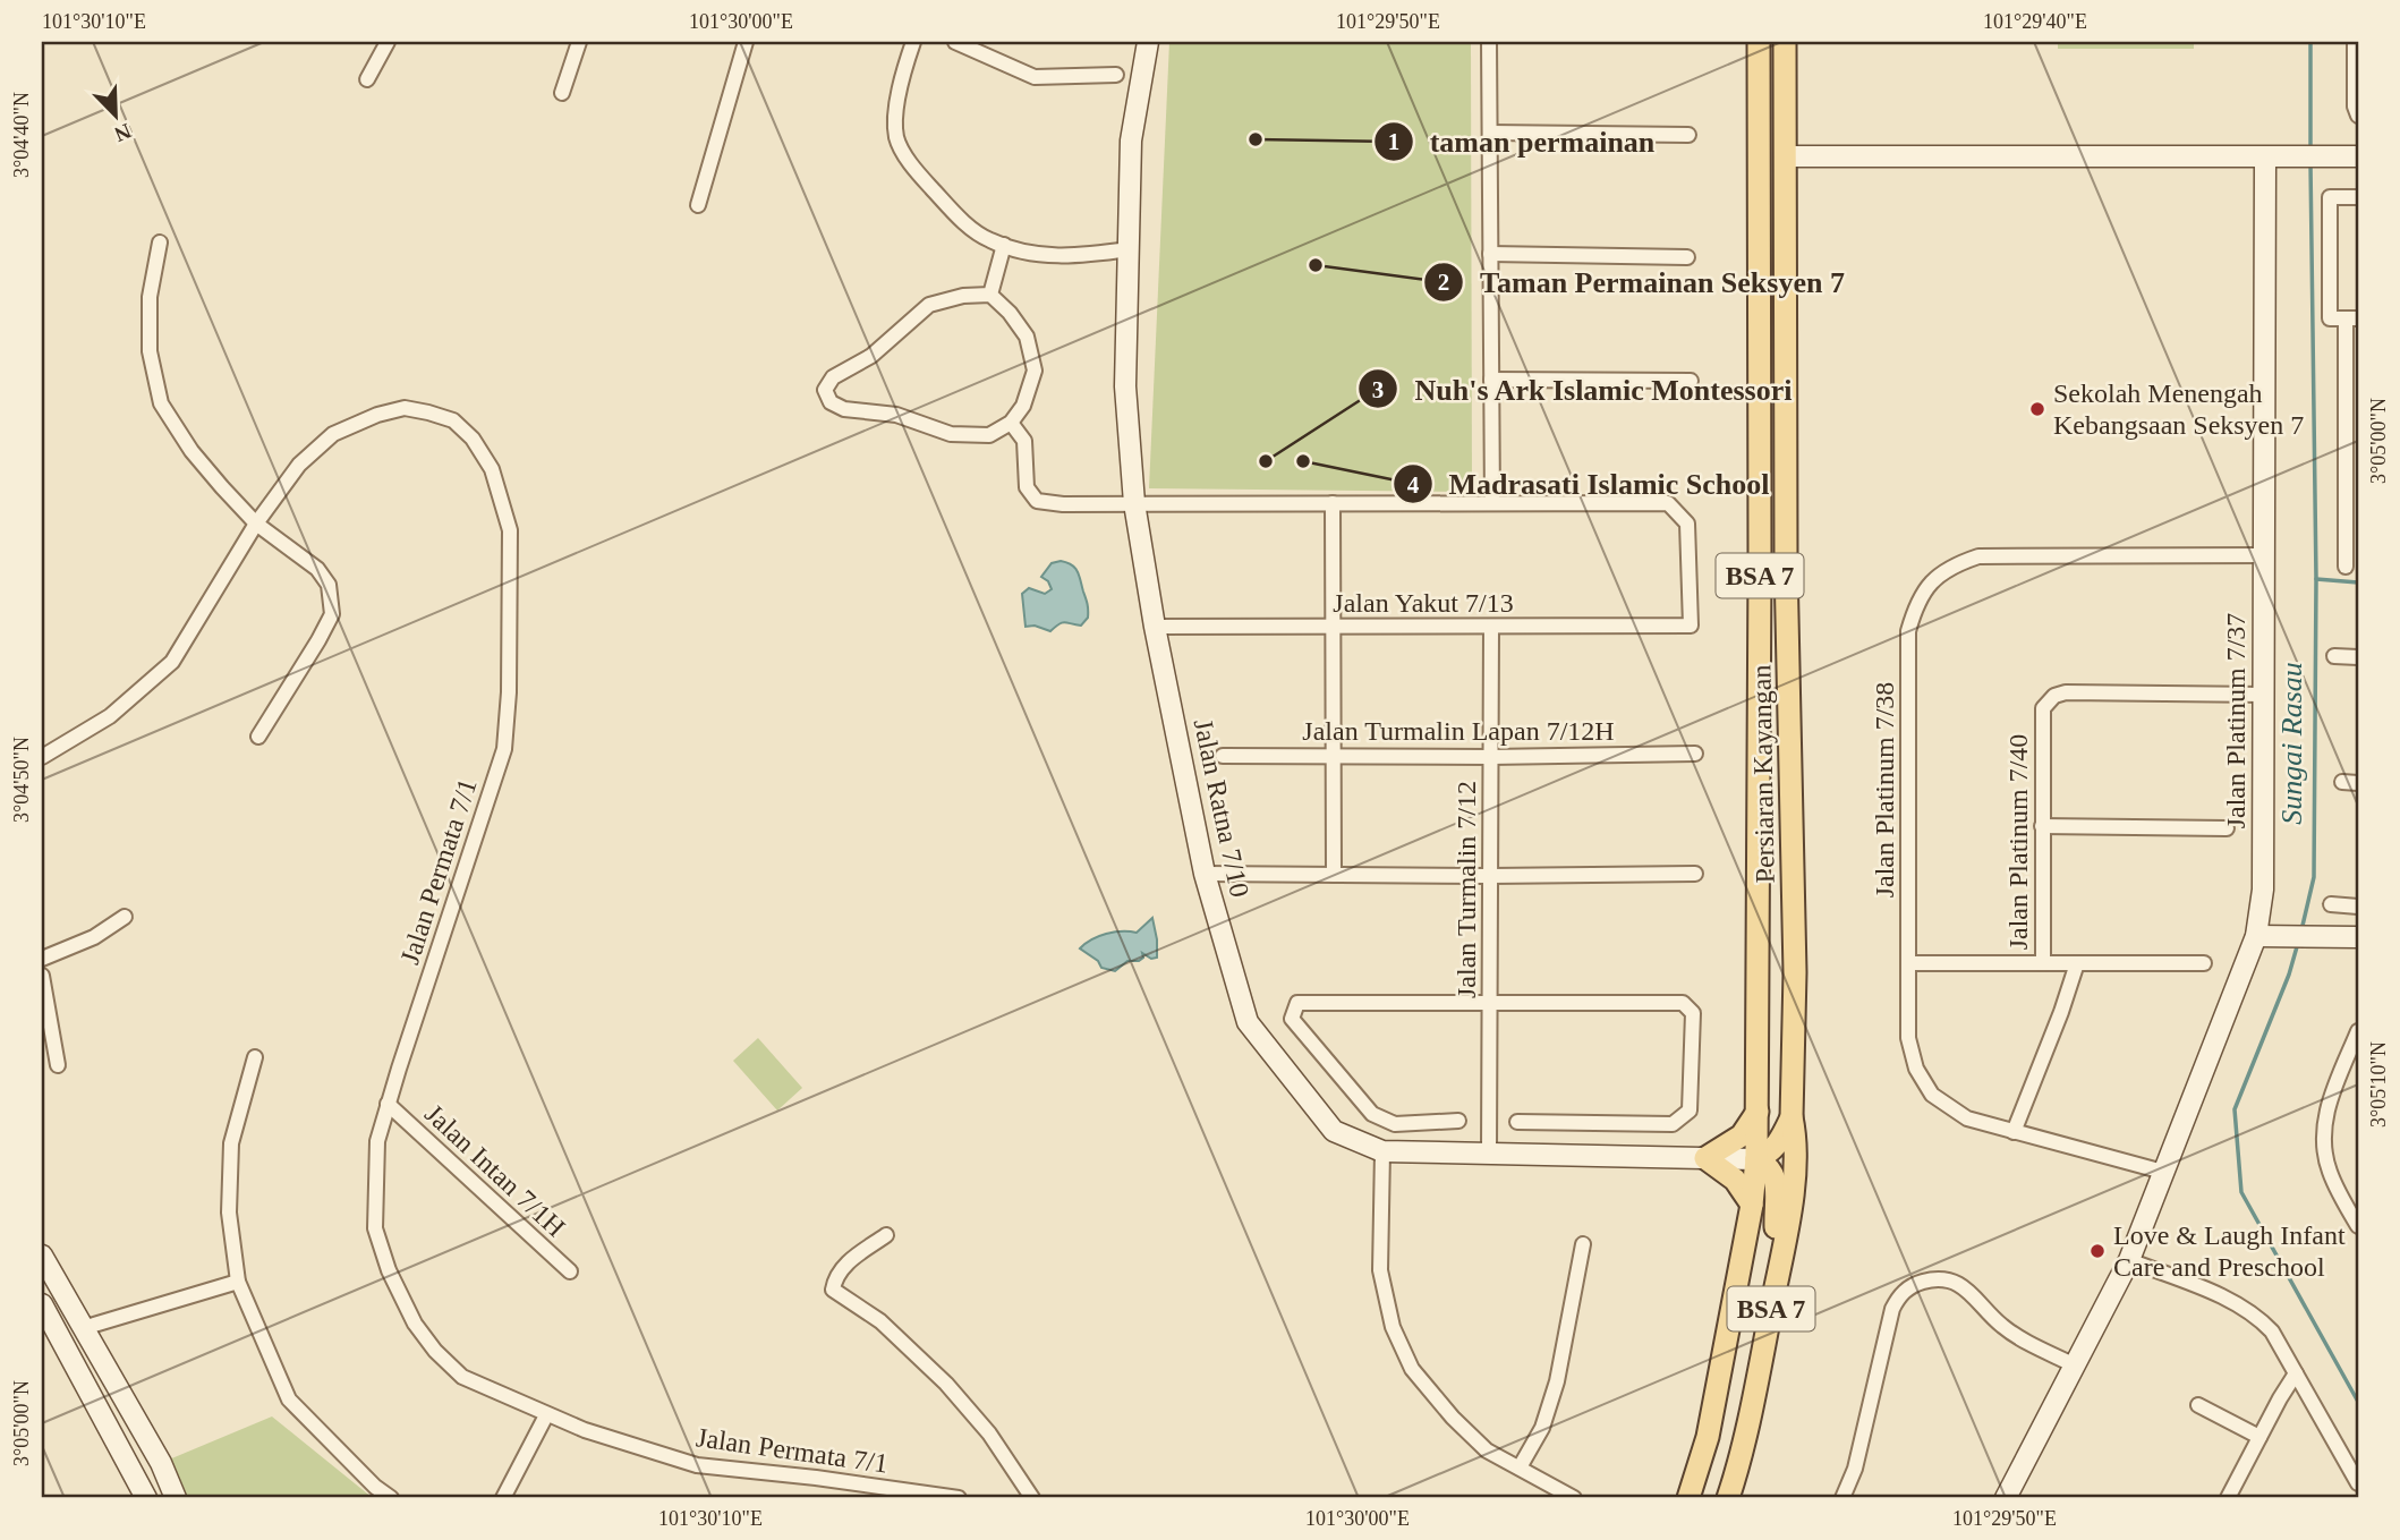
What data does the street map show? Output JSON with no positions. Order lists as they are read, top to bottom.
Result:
{
  "streets": {
    "main road": ["BSA 7", "Persiaran Kayangan"],
    "street": [
      "Jalan Yakut 7/13",
      "Jalan Platinum 7/37",
      "Jalan Turmalin Lapan 7/12H",
      "Jalan Platinum 7/38",
      "Jalan Ratna 7/10",
      "Jalan Platinum 7/40",
      "Jalan Permata 7/1",
      "Jalan Turmalin 7/12",
      "Jalan Intan 7/1H"
    ]
  },
  "crossings": [
    ["Jalan Yakut 7/13", "Jalan Ratna 7/10"],
    ["Jalan Yakut 7/13", "Jalan Turmalin 7/12"],
    ["Jalan Platinum 7/37", "Jalan Platinum 7/38"],
    ["Jalan Platinum 7/37", "Jalan Platinum 7/40"],
    ["Jalan Turmalin Lapan 7/12H", "Jalan Turmalin 7/12"],
    ["Persiaran Kayangan", "Jalan Ratna 7/10"],
    ["Jalan Ratna 7/10", "Jalan Turmalin 7/12"],
    ["Jalan Permata 7/1", "Jalan Intan 7/1H"]
  ],
  "water": ["Sungai Rasau"],
  "places": [
    "taman permainan",
    "Taman Permainan Seksyen 7",
    "Sekolah Menengah Kebangsaan Seksyen 7",
    "Nuh's Ark Islamic Montessori",
    "Madrasati Islamic School",
    "Love & Laugh Infant Care and Preschool"
  ],
  "north": "bottom right",
  "coordinates": [
    "101°30'10\"E",
    "101°30'00\"E",
    "101°29'50\"E",
    "101°29'40\"E",
    "3°04'40\"N",
    "3°05'00\"N",
    "3°04'50\"N",
    "3°05'10\"N"
  ]
}
